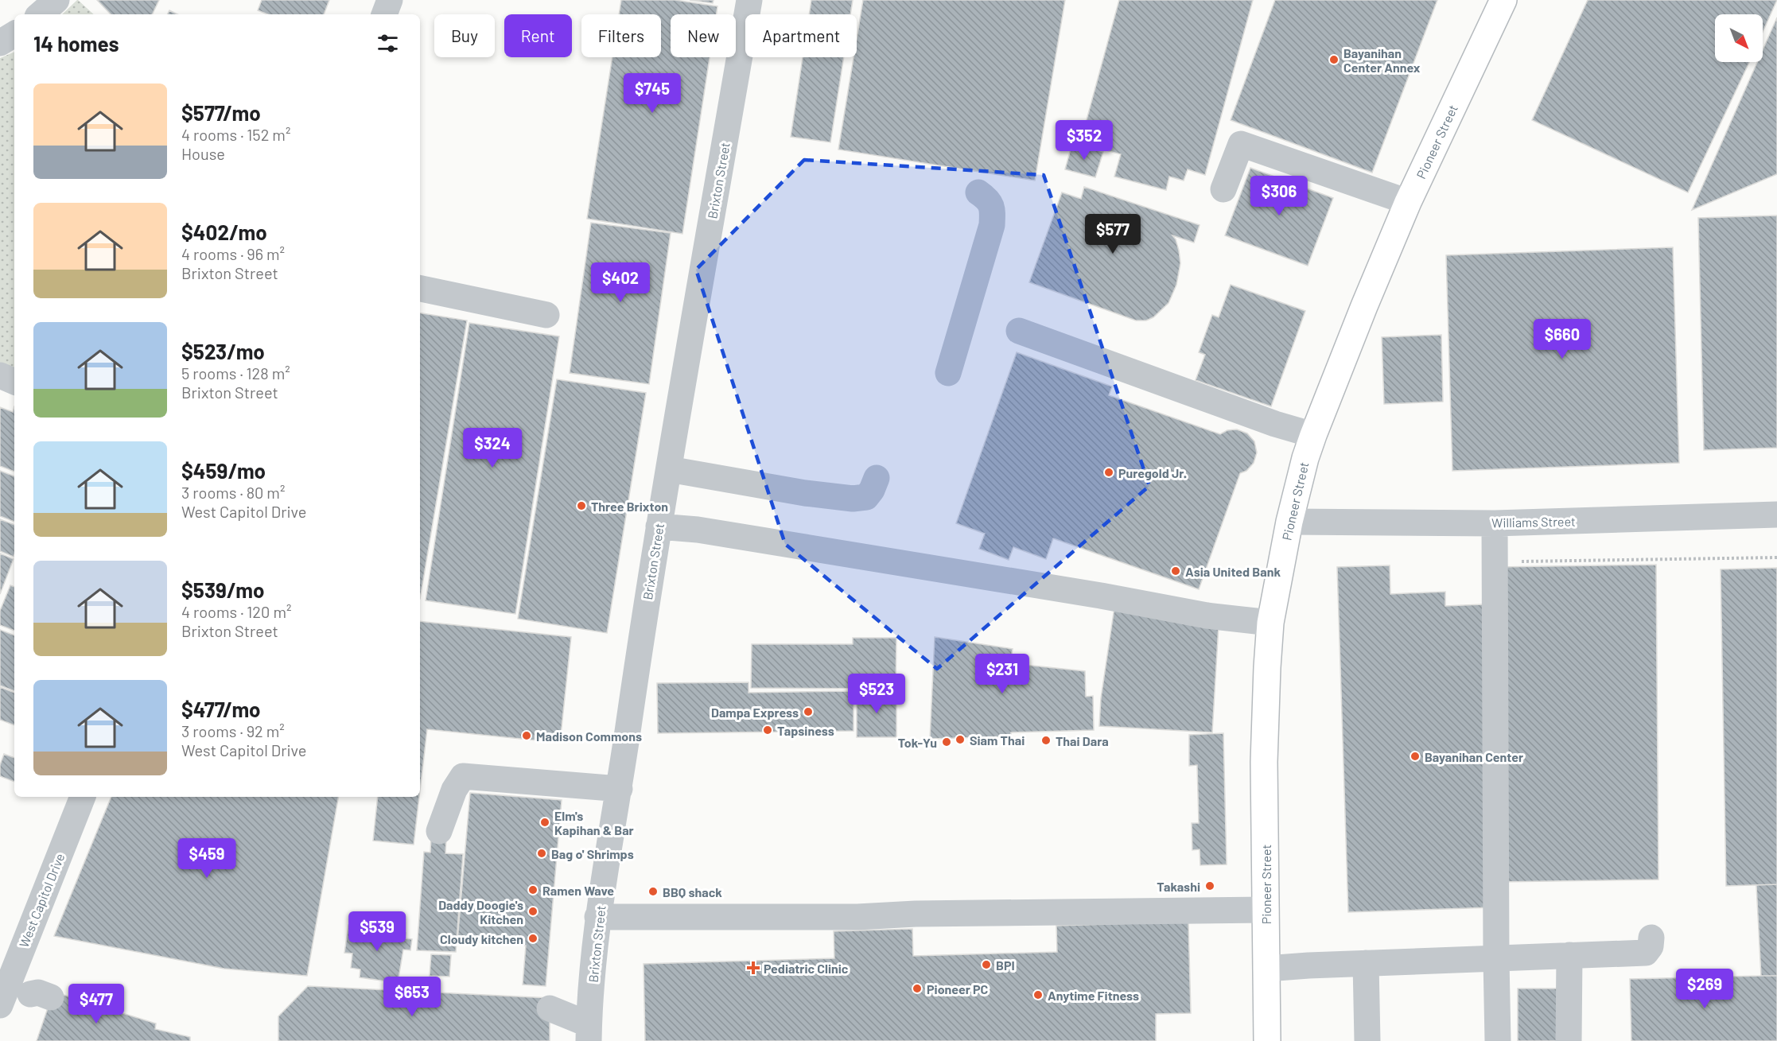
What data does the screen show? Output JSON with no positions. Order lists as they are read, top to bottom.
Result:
{
  "streets": {
    "main road": ["Pioneer Street"],
    "street": ["Brixton Street", "Williams Street", "West Capitol Drive"]
  },
  "crossings": [
    ["Pioneer Street", "Williams Street"]
  ],
  "places": {
    "other": [
      "Bayanihan Center Annex",
      "Puregold Jr.",
      "Three Brixton",
      "Asia United Bank",
      "Dampa Express",
      "Tapsiness",
      "Madison Commons",
      "Siam Thai",
      "Thai Dara",
      "Tok-Yu",
      "Bayanihan Center",
      "Elm's Kapihan & Bar",
      "Bag o' Shrimps",
      "Takashi",
      "Ramen Wave",
      "BBQ shack",
      "Daddy Doogie's Kitchen",
      "Cloudy kitchen",
      "BPI",
      "Pioneer PC",
      "Anytime Fitness"
    ],
    "health": ["Pediatric Clinic"]
  },
  "north": "bottom right",
  "page": {
    "chip": [
      "Buy",
      "Rent",
      "Filters",
      "New",
      "Apartment"
    ],
    "heading": "14 homes",
    "list": [
      {
        "name": "$577/mo",
        "note": "4 rooms · 152 m² · House"
      },
      {
        "name": "$402/mo",
        "note": "4 rooms · 96 m² · Brixton Street"
      },
      {
        "name": "$523/mo",
        "note": "5 rooms · 128 m² · Brixton Street"
      },
      {
        "name": "$459/mo",
        "note": "3 rooms · 80 m² · West Capitol Drive"
      },
      {
        "name": "$539/mo",
        "note": "4 rooms · 120 m² · Brixton Street"
      },
      {
        "name": "$477/mo",
        "note": "3 rooms · 92 m² · West Capitol Drive"
      }
    ],
    "price": [
      "$745",
      "$352",
      "$306",
      "$577",
      "$402",
      "$660",
      "$324",
      "$231",
      "$523",
      "$459",
      "$539",
      "$269",
      "$653",
      "$477"
    ]
  }
}
